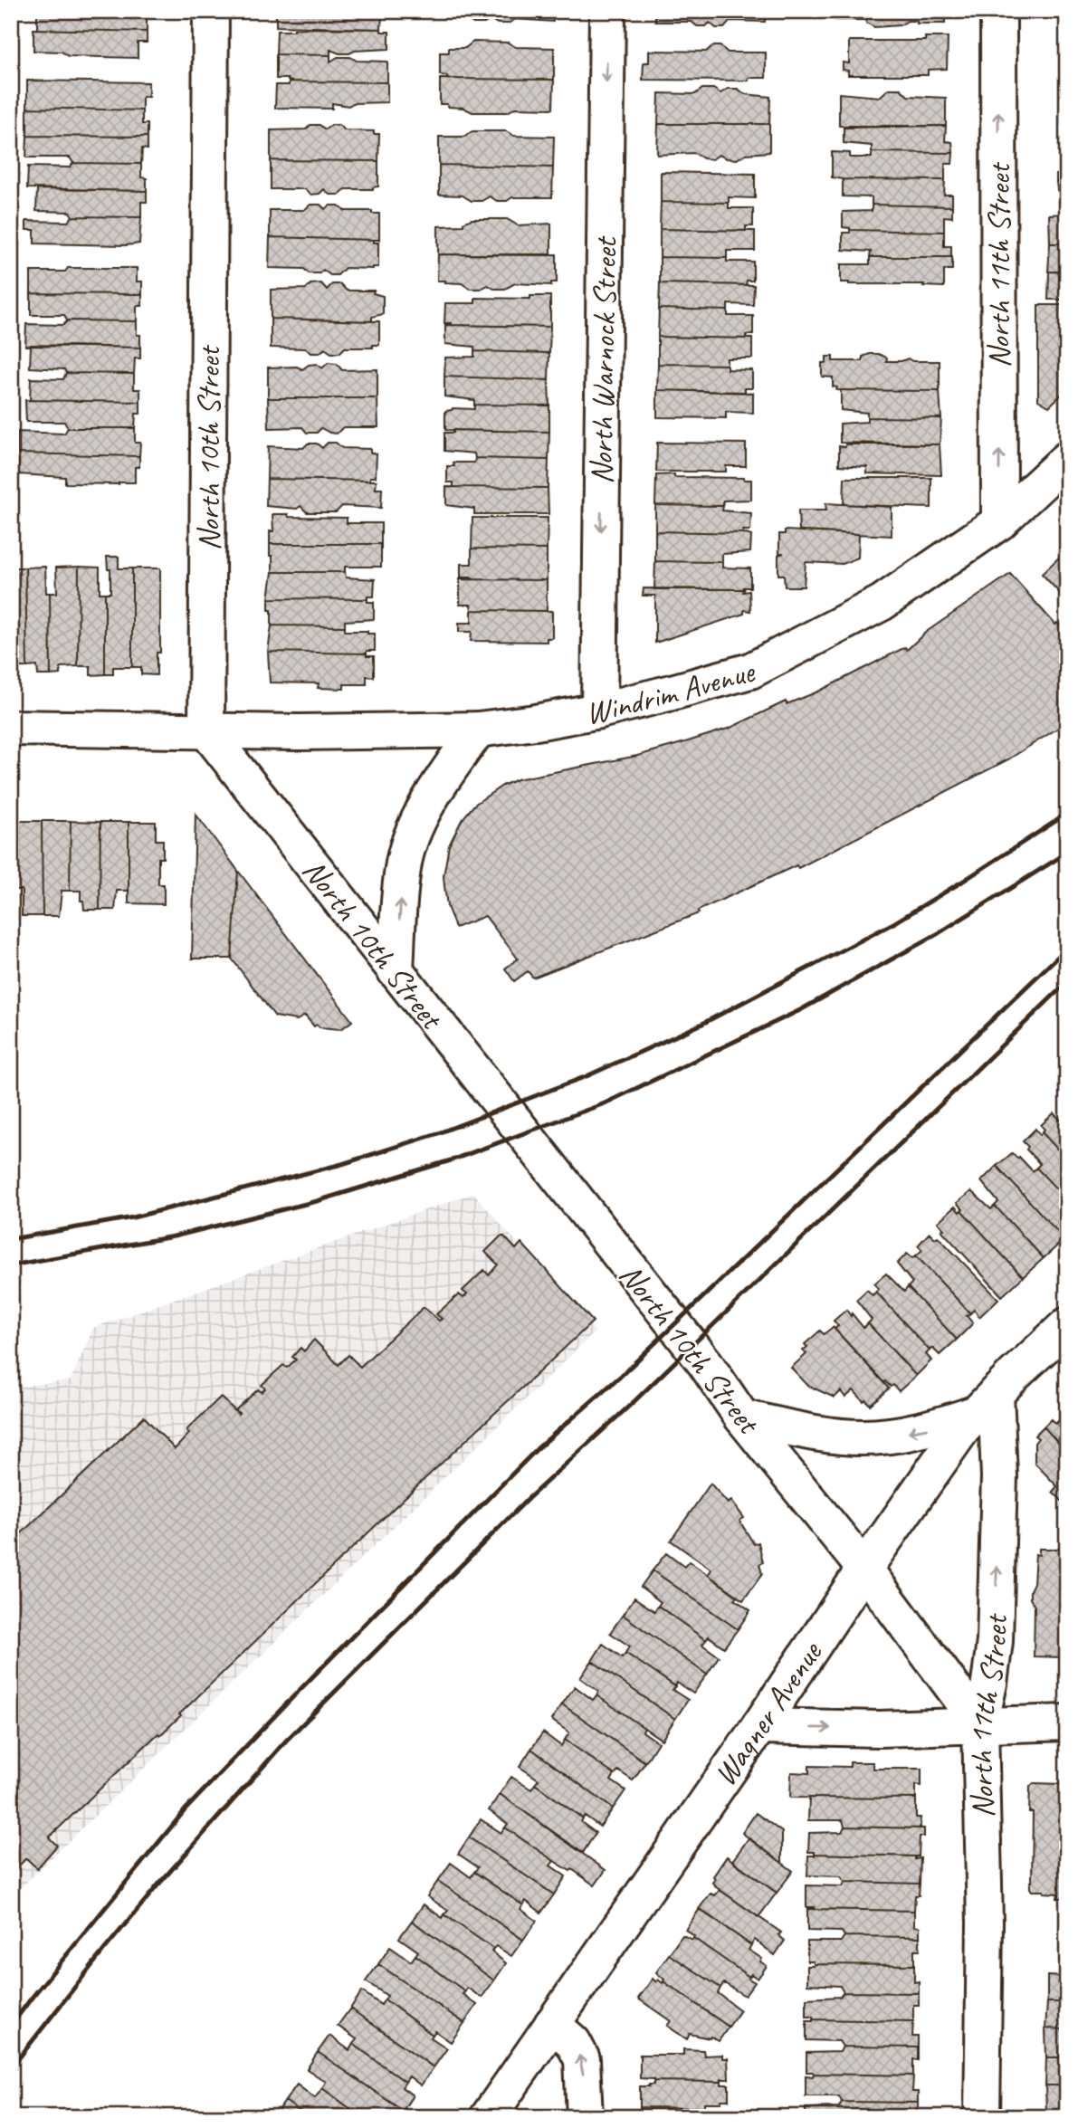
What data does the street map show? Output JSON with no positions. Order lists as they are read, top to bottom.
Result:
{
  "streets": {
    "street": [
      "North 11th Street",
      "North Warnock Street",
      "North 10th Street",
      "Windrim Avenue",
      "Wagner Avenue"
    ]
  },
  "crossings": [
    ["North 11th Street", "North 10th Street"],
    ["North 11th Street", "Windrim Avenue"],
    ["North 11th Street", "Wagner Avenue"],
    ["North Warnock Street", "Windrim Avenue"],
    ["North 10th Street", "Windrim Avenue"],
    ["North 10th Street", "Wagner Avenue"]
  ],
  "one_way": ["North 11th Street", "North Warnock Street"]
}
